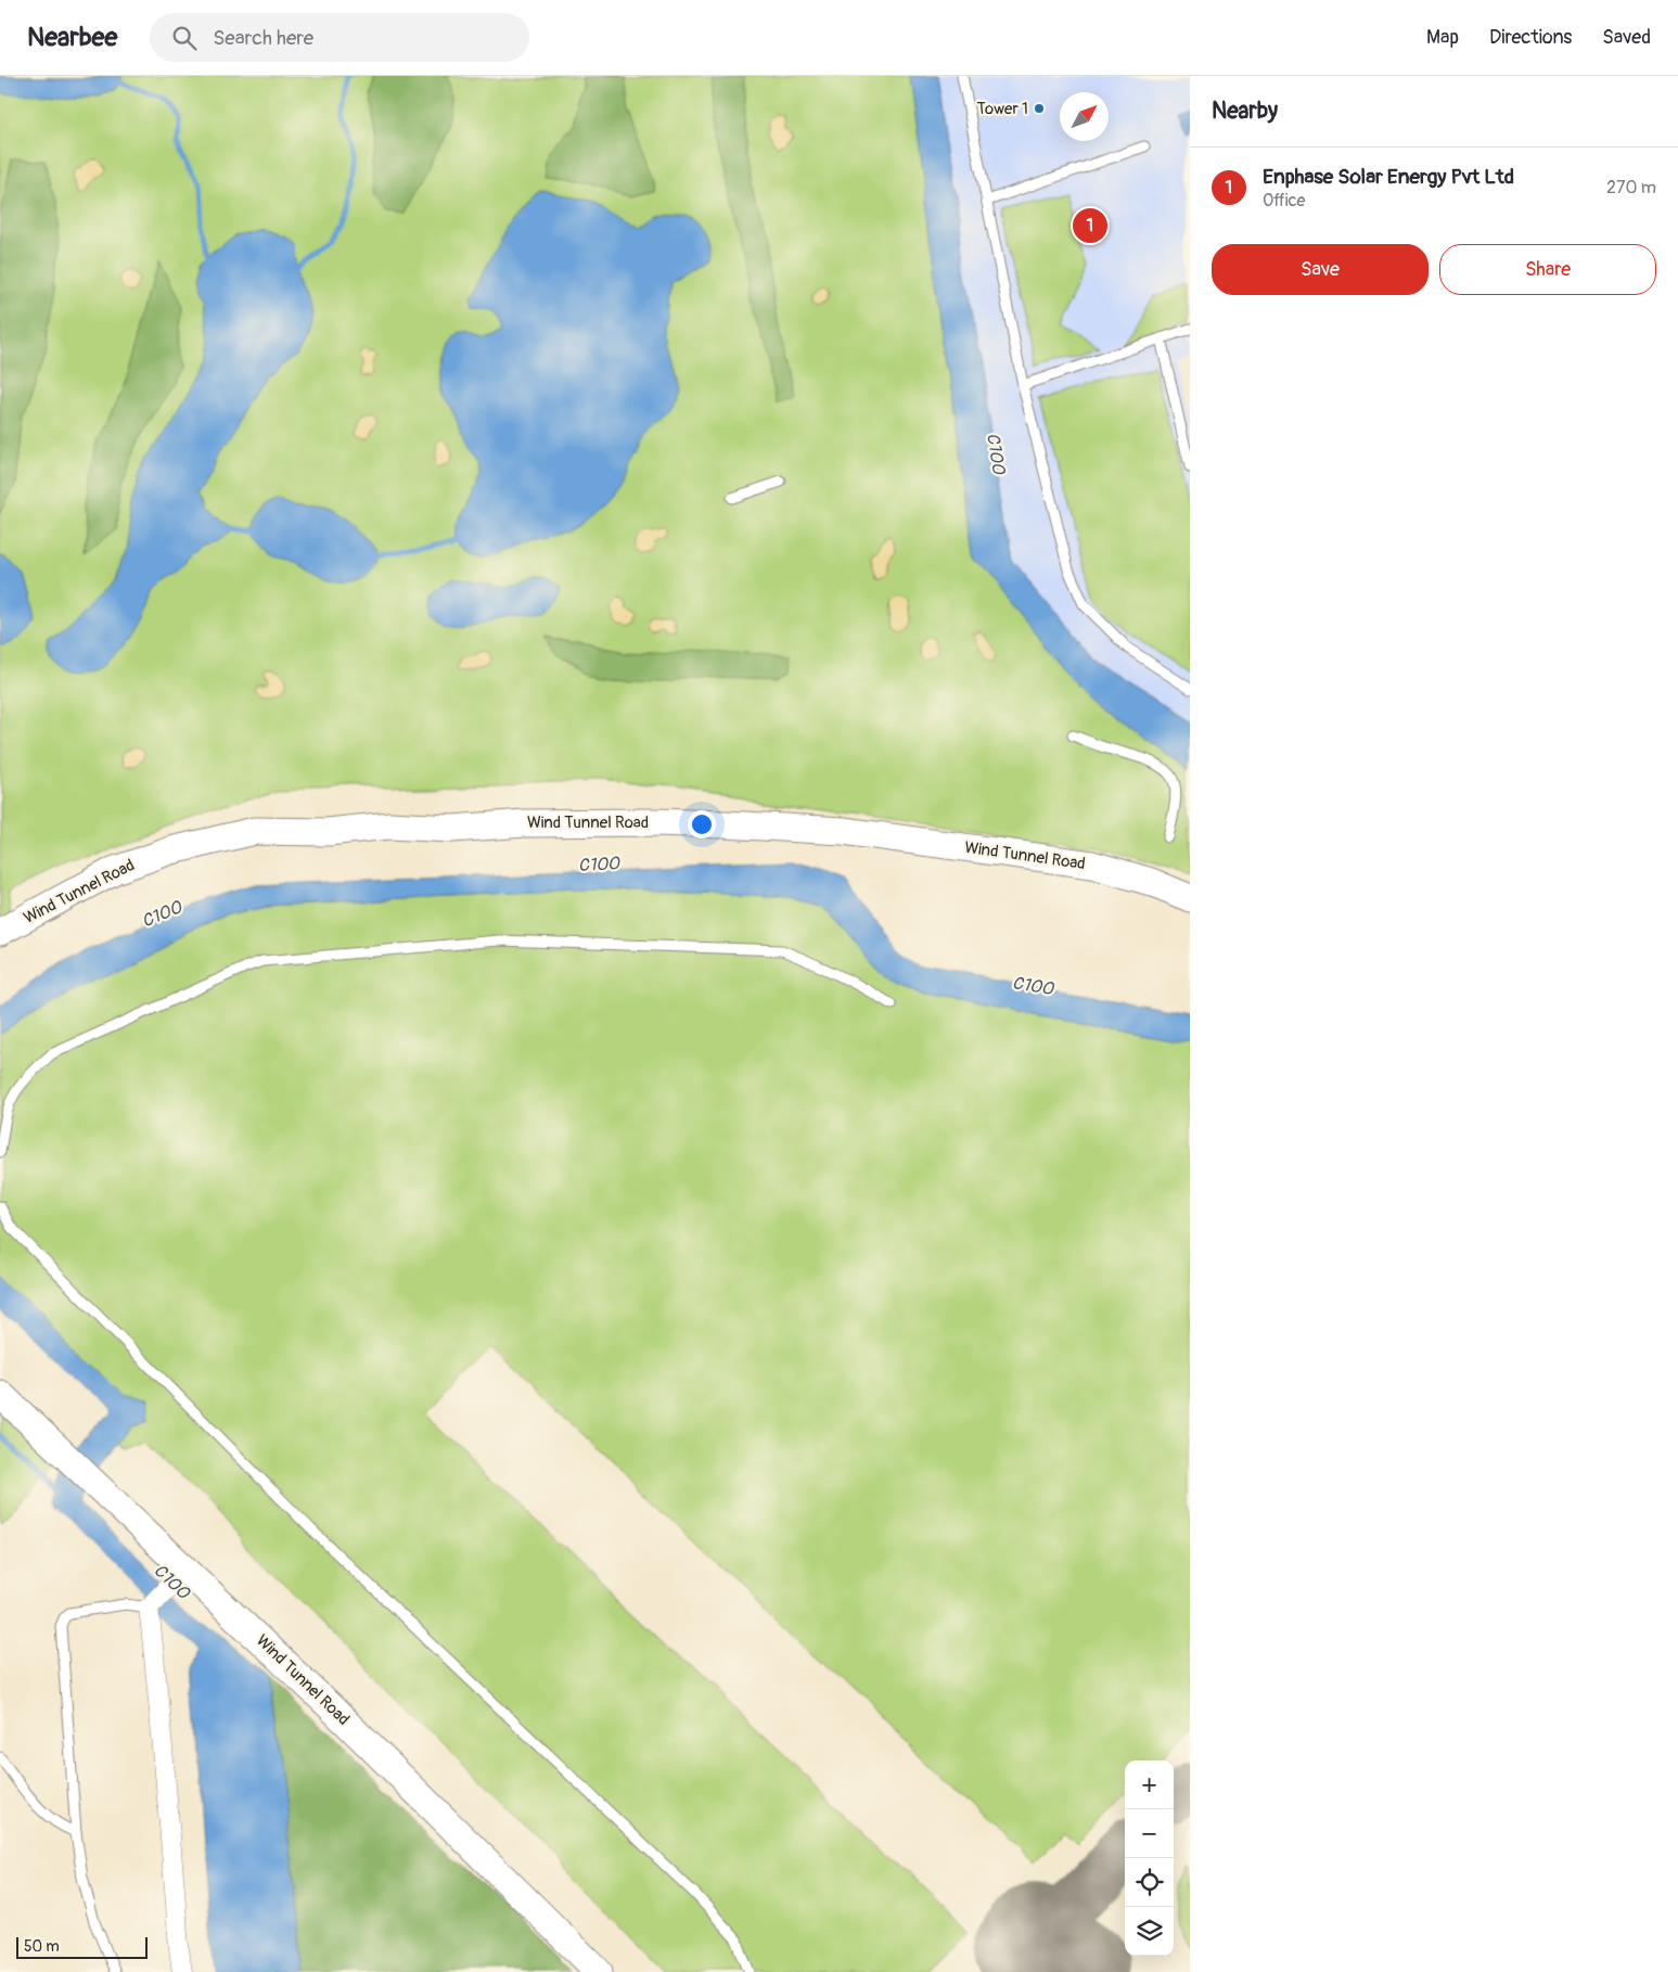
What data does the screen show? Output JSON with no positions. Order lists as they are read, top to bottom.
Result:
{
  "streets": {
    "street": ["Wind Tunnel Road"]
  },
  "water": ["C100"],
  "places": ["Tower 1"],
  "scale_bar": "50 m",
  "north": "top right",
  "page": {
    "header": "Nearbee",
    "search": "Search here",
    "nav": ["Map", "Directions", "Saved"],
    "heading": "Nearby",
    "list": [
      {
        "mark": "1",
        "name": "Enphase Solar Energy Pvt Ltd",
        "note": "Office",
        "value": "270 m"
      }
    ],
    "pins": "1",
    "buttons": ["Save", "Share"],
    "map_buttons": ["+", "−"],
    "scale": "50 m"
  }
}
